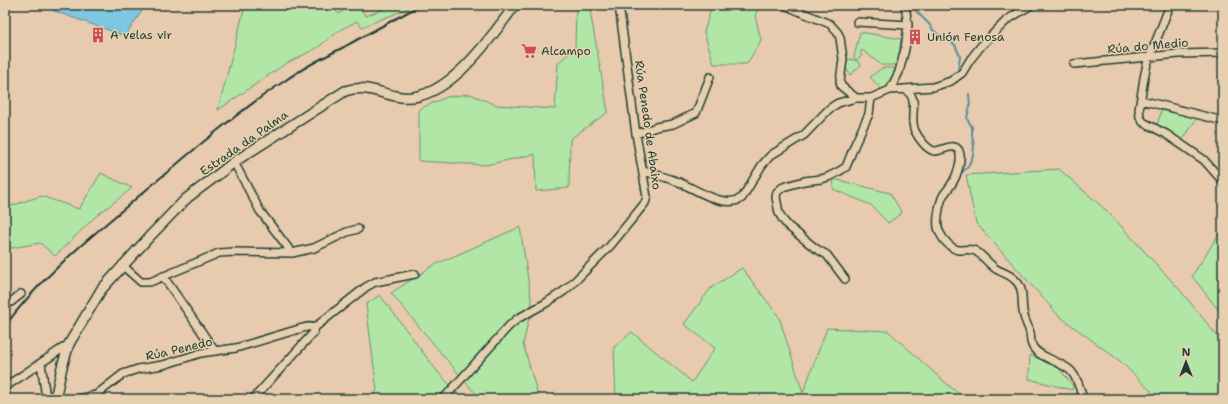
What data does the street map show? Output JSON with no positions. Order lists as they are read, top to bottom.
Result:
{
  "streets": {
    "street": [
      "Rúa do Medio",
      "Rúa Penedo de Abaixo",
      "Estrada da Palma",
      "Rúa Penedo"
    ]
  },
  "crossings": [
    ["Estrada da Palma", "Rúa Penedo"]
  ],
  "places": {
    "building": ["A velas vir", "Unión Fenosa"],
    "supermarket": ["Alcampo"]
  },
  "north": "top"
}
